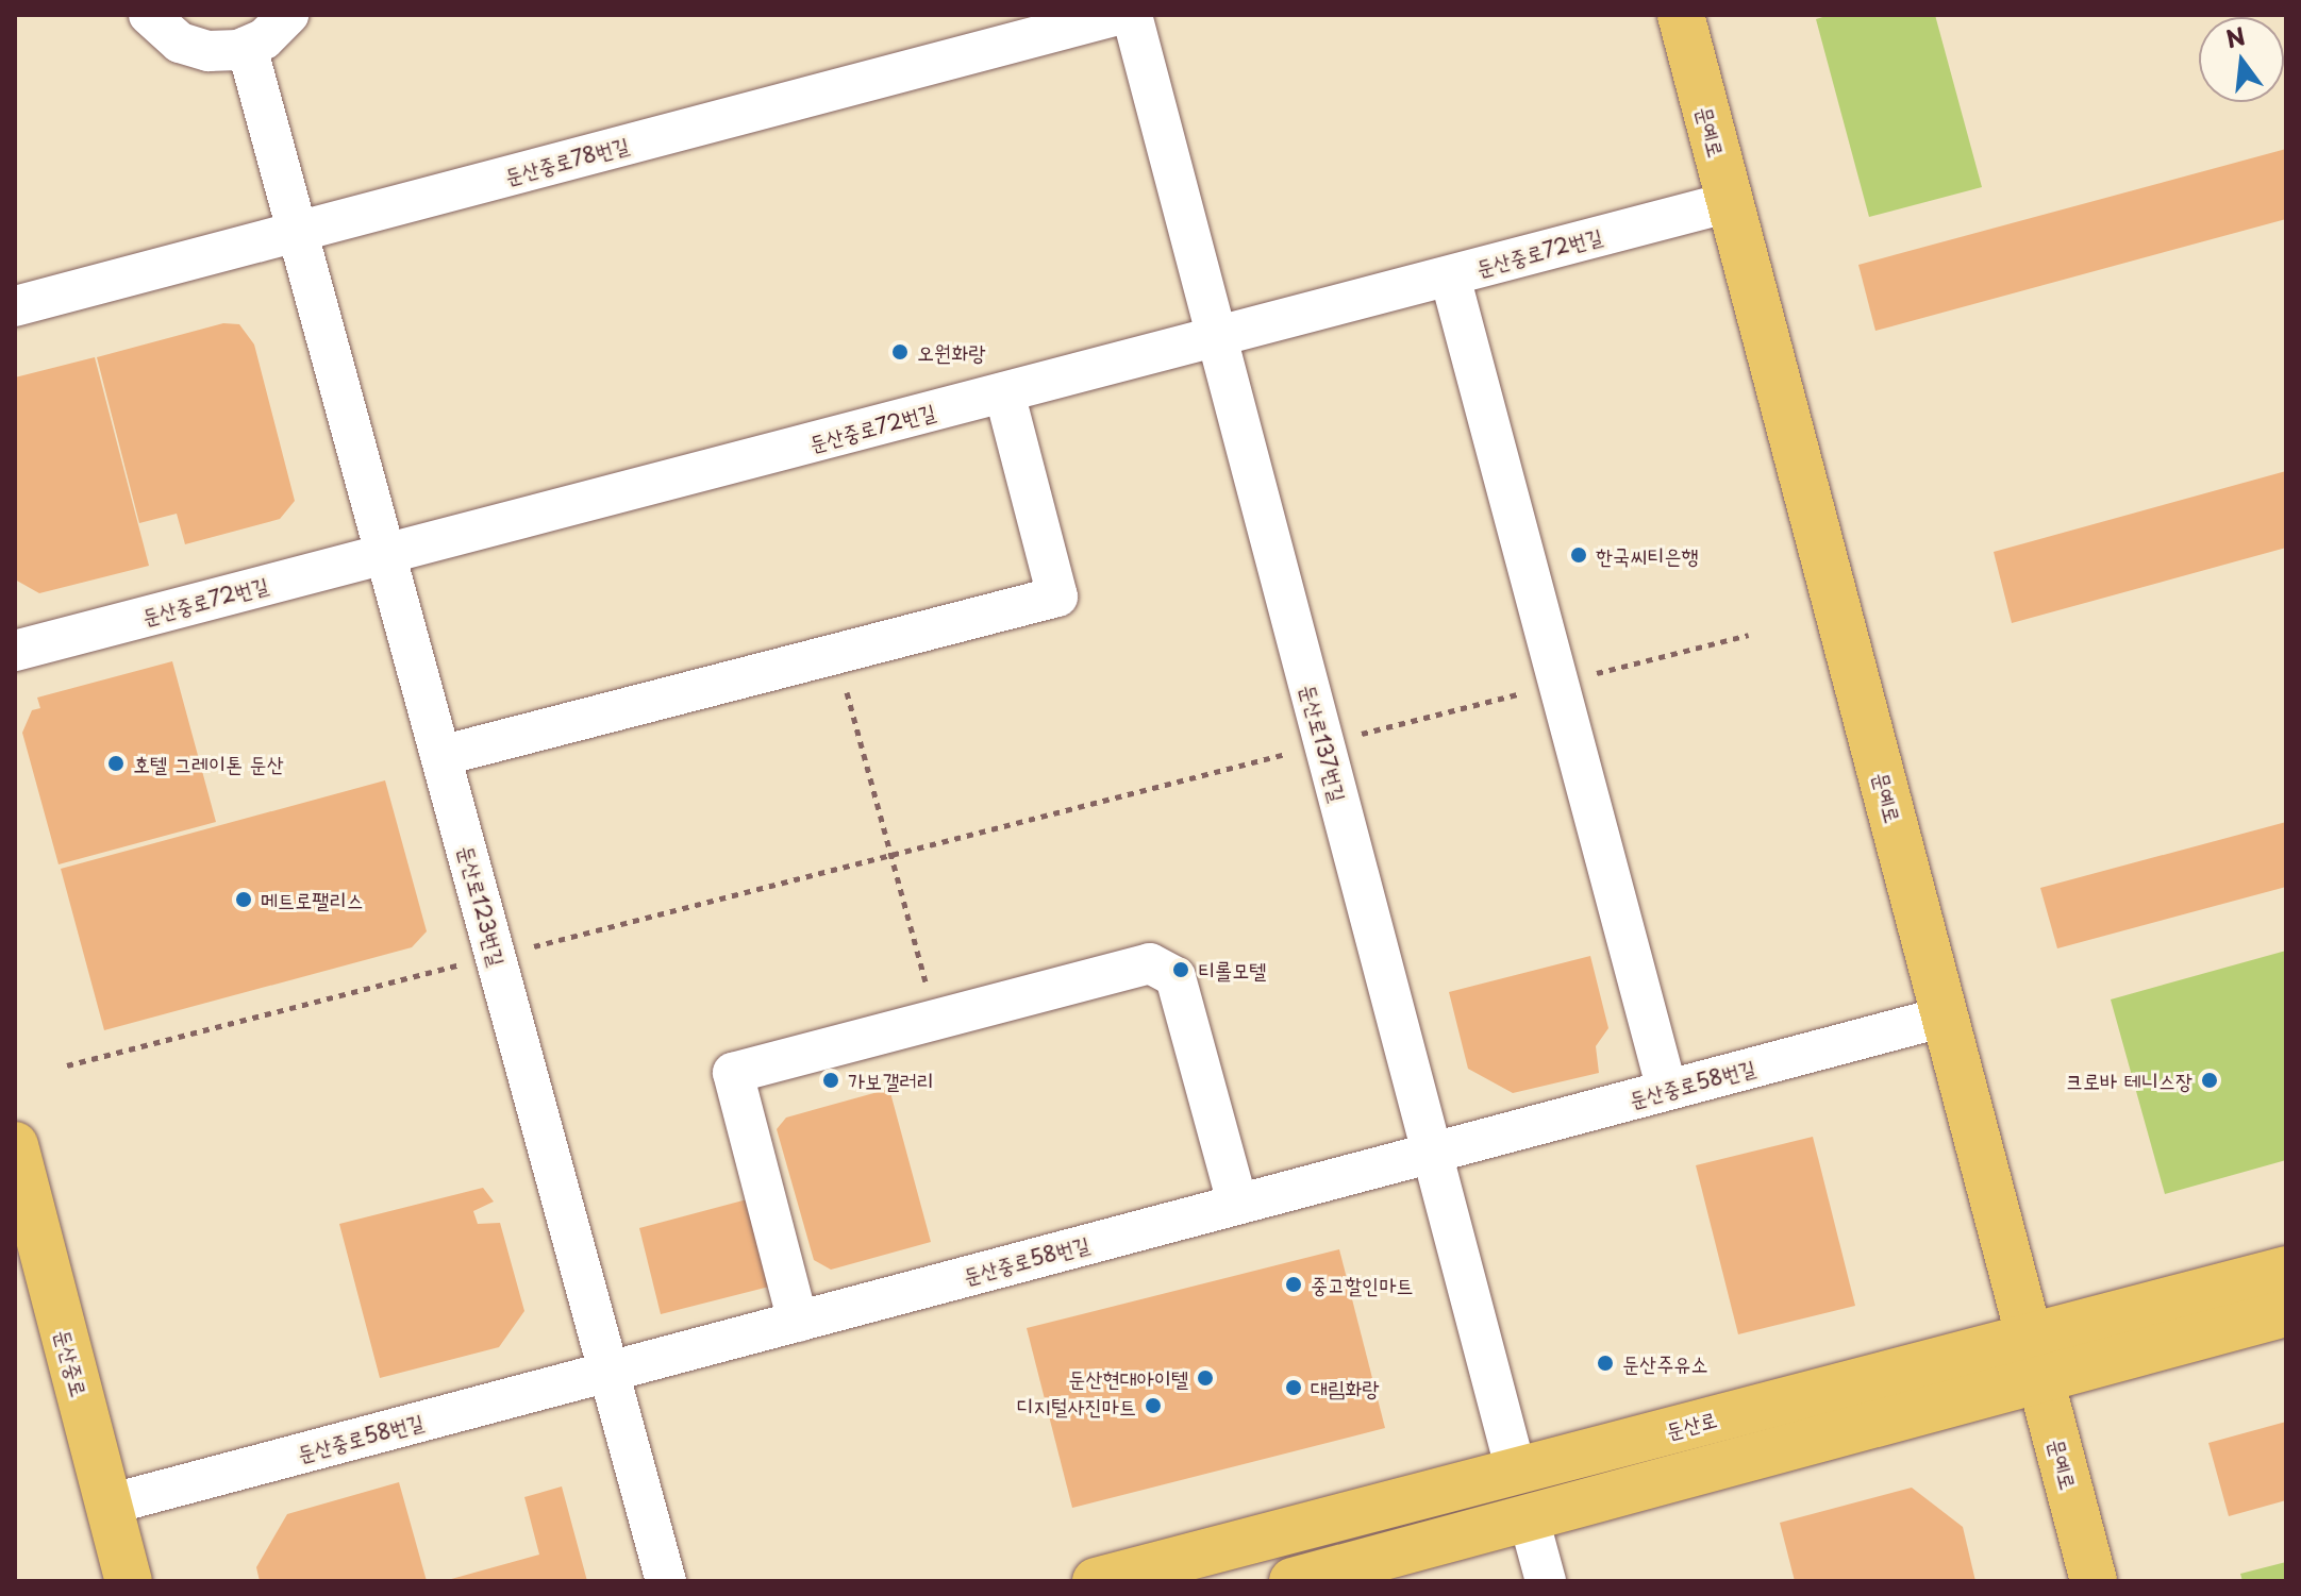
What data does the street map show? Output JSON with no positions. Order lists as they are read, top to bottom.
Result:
{
  "streets": {
    "main road": ["문예로", "둔산중로", "둔산로"],
    "street": [
      "둔산중로78번길",
      "둔산중로72번길",
      "둔산로137번길",
      "둔산로123번길",
      "둔산중로58번길"
    ]
  },
  "crossings": [
    ["문예로", "둔산중로72번길"],
    ["문예로", "둔산중로58번길"],
    ["문예로", "둔산로"],
    ["둔산중로78번길", "둔산로137번길"],
    ["둔산중로78번길", "둔산로123번길"],
    ["둔산중로72번길", "둔산로137번길"],
    ["둔산중로72번길", "둔산로123번길"],
    ["둔산로137번길", "둔산중로58번길"],
    ["둔산로137번길", "둔산로"],
    ["둔산로123번길", "둔산중로58번길"],
    ["둔산중로58번길", "둔산중로"]
  ],
  "places": [
    "오원화랑",
    "한국씨티은행",
    "호텔 그레이톤 둔산",
    "메트로팰리스",
    "티롤모텔",
    "가보갤러리",
    "크로바 테니스장",
    "중고할인마트",
    "둔산주유소",
    "둔산현대아이텔",
    "대림화랑",
    "디지털사진마트"
  ],
  "north": "top"
}
